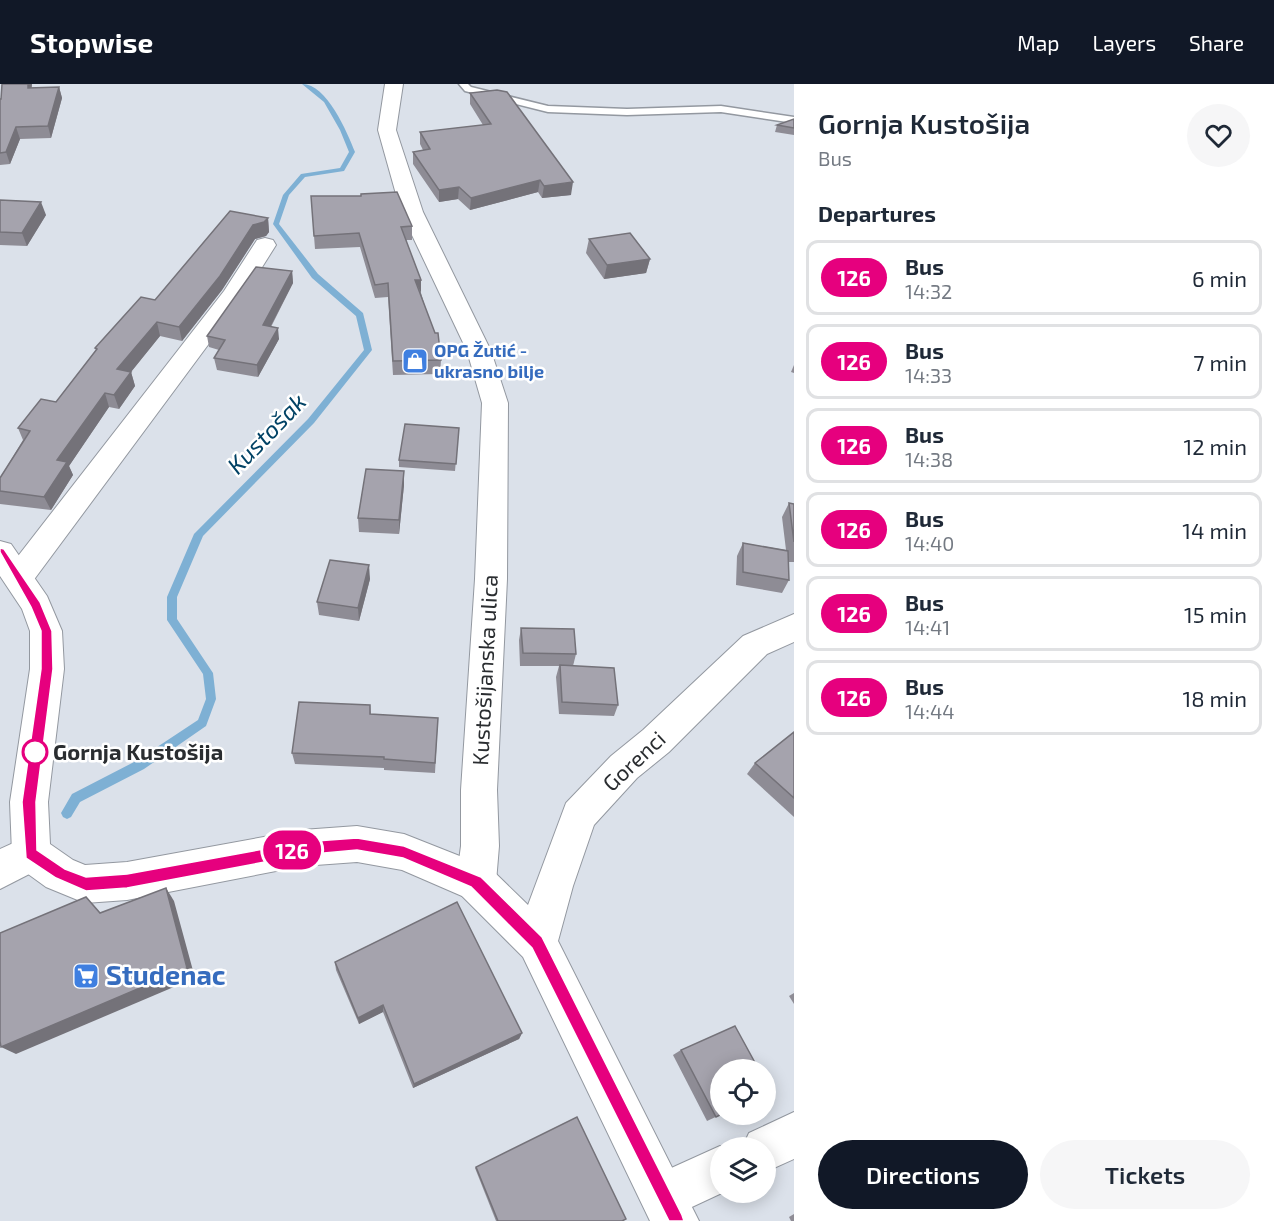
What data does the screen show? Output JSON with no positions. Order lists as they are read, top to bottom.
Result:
{
  "streets": {
    "street": ["Kustošijanska ulica", "Gorenci"]
  },
  "water": ["Kustošak"],
  "places": {
    "shop": ["OPG Žutić - ukrasno bilje"],
    "other": ["Gornja Kustošija"],
    "supermarket": ["Studenac"]
  },
  "lines": ["bus line 126"],
  "page": {
    "header": "Stopwise",
    "nav": ["Map", "Layers", "Share"],
    "on_map": "126",
    "heading": [
      ["Gornja Kustošija", "Bus"],
      "Departures"
    ],
    "list": [
      {
        "mark": "126",
        "name": "Bus",
        "note": "14:32",
        "value": "6 min"
      },
      {
        "mark": "126",
        "name": "Bus",
        "note": "14:33",
        "value": "7 min"
      },
      {
        "mark": "126",
        "name": "Bus",
        "note": "14:38",
        "value": "12 min"
      },
      {
        "mark": "126",
        "name": "Bus",
        "note": "14:40",
        "value": "14 min"
      },
      {
        "mark": "126",
        "name": "Bus",
        "note": "14:41",
        "value": "15 min"
      },
      {
        "mark": "126",
        "name": "Bus",
        "note": "14:44",
        "value": "18 min"
      }
    ],
    "buttons": ["Directions", "Tickets"]
  }
}
